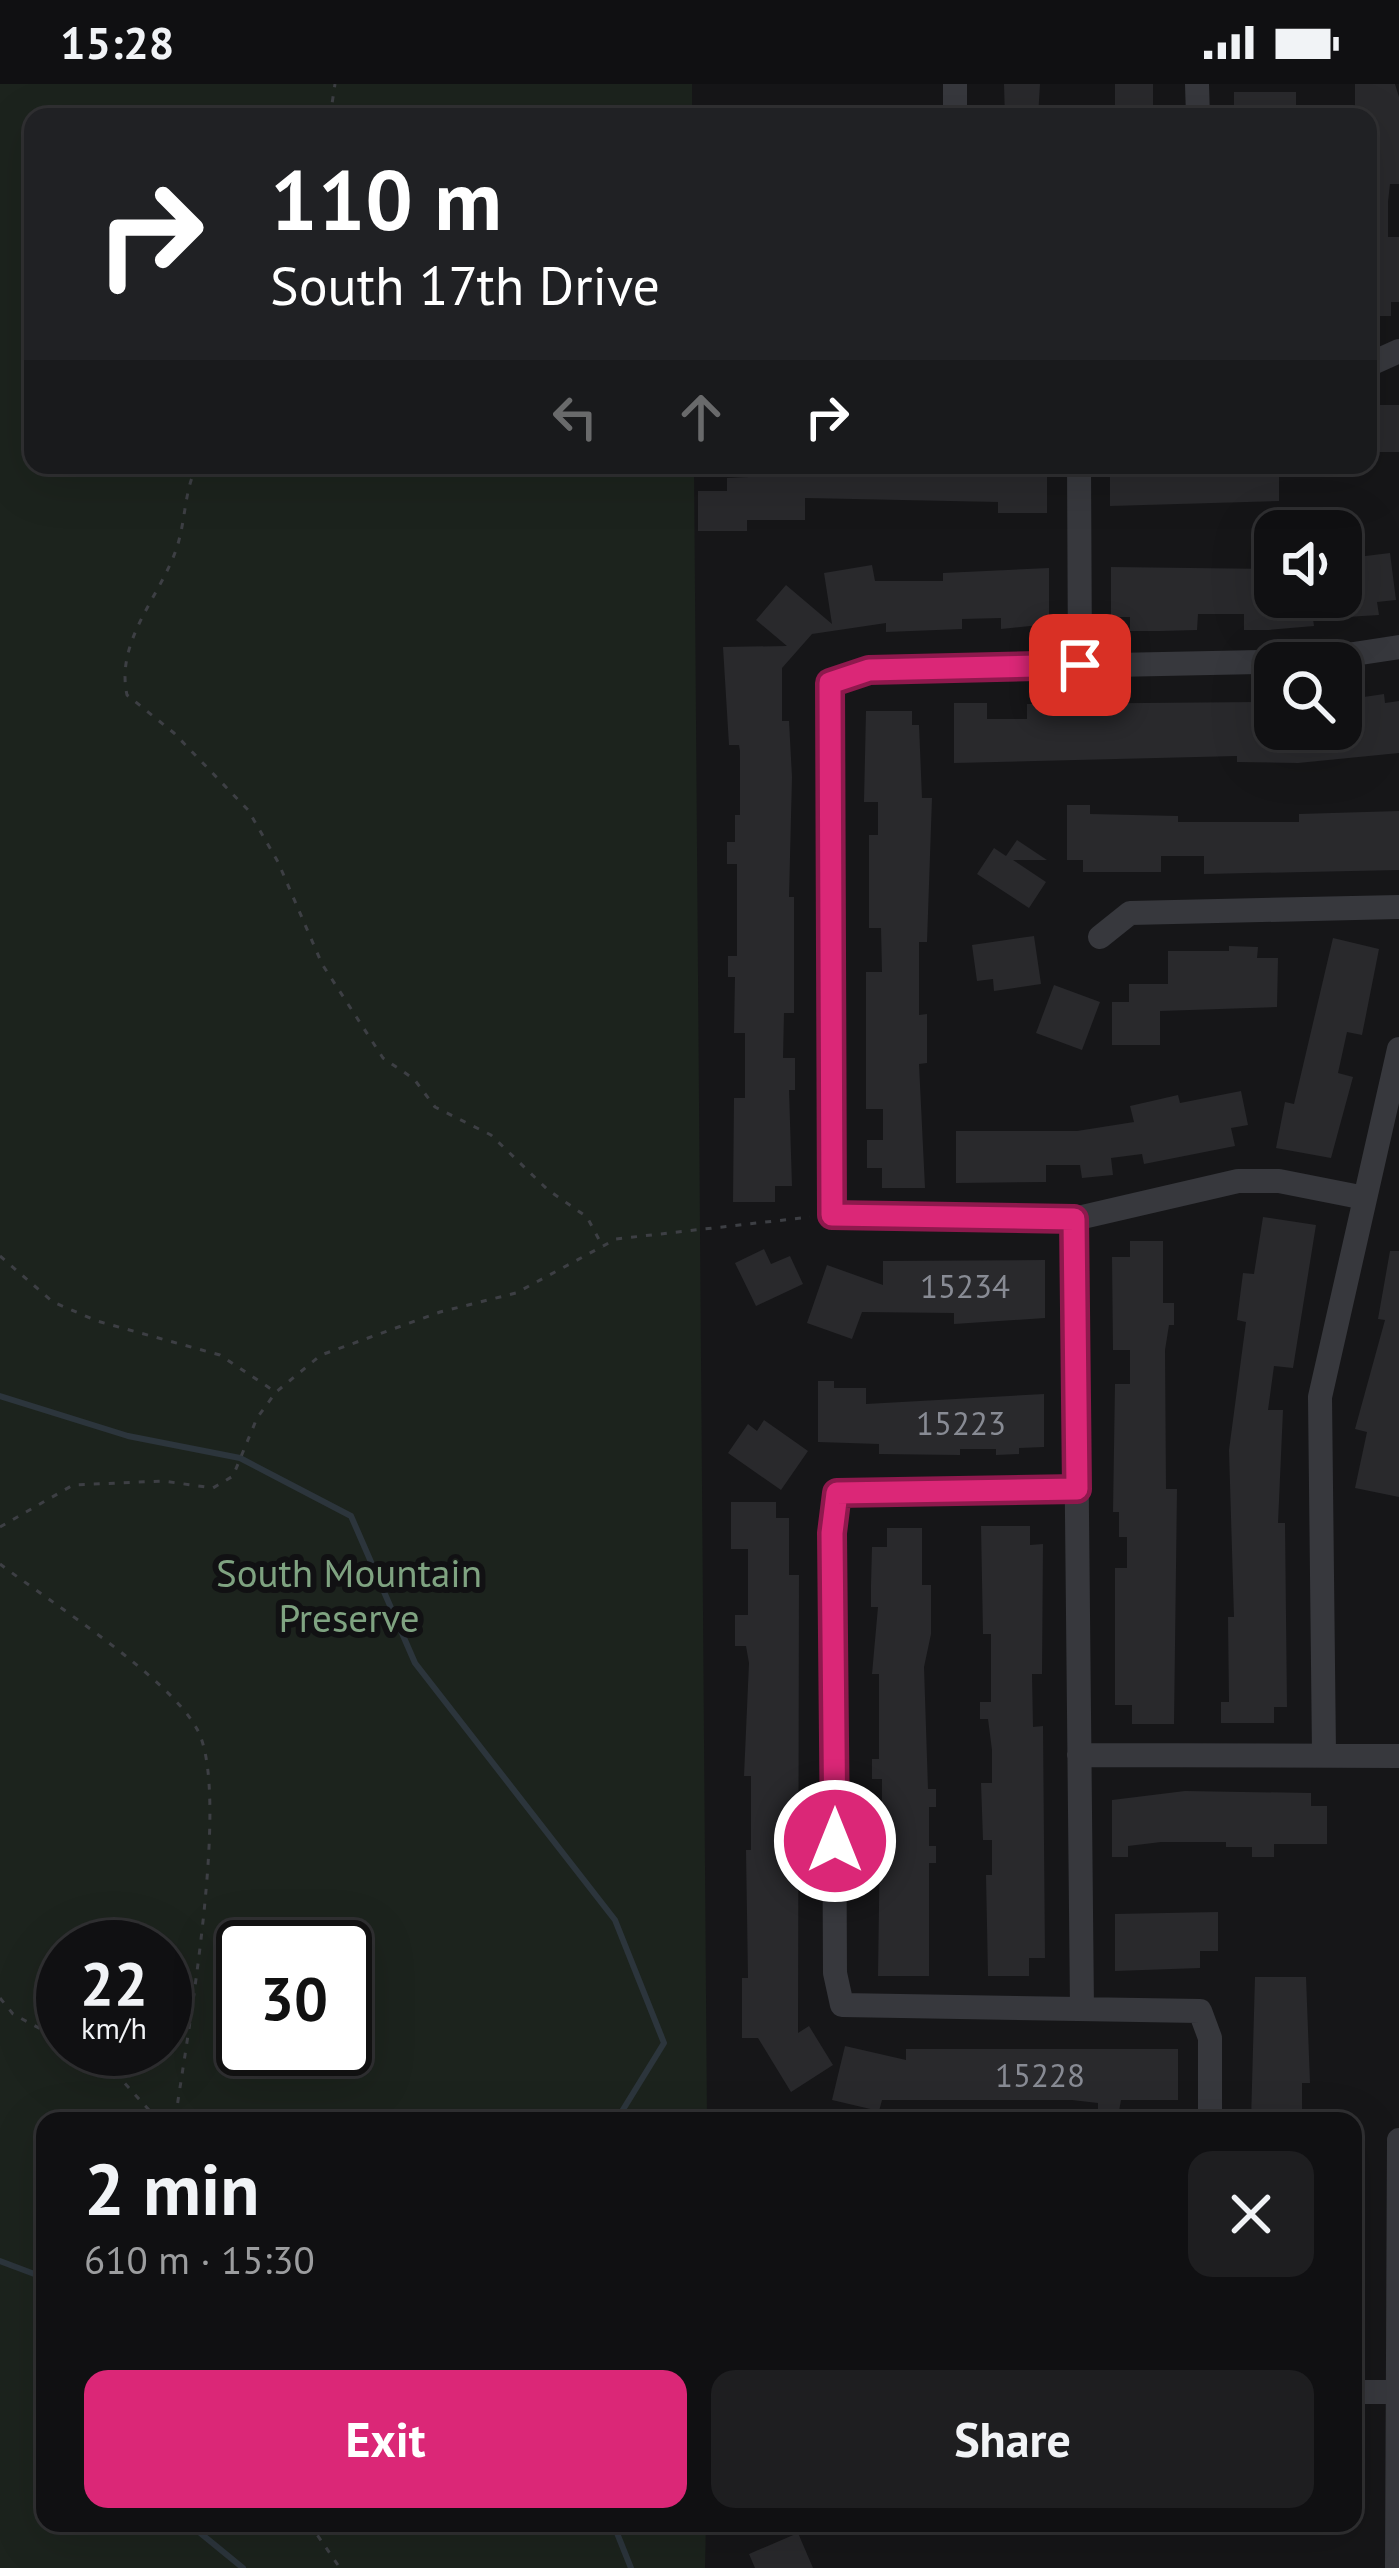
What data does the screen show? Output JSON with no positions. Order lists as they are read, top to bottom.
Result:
{
  "parks": ["South Mountain Preserve"],
  "house_numbers": ["15234", "15223", "15228"],
  "page": {
    "status": "15:28",
    "turn": ["110 m", "South 17th Drive"],
    "speed": "22 km/h",
    "limit": "30",
    "heading": ["2 min", "610 m · 15:30"],
    "buttons": ["Exit", "Share"]
  }
}
